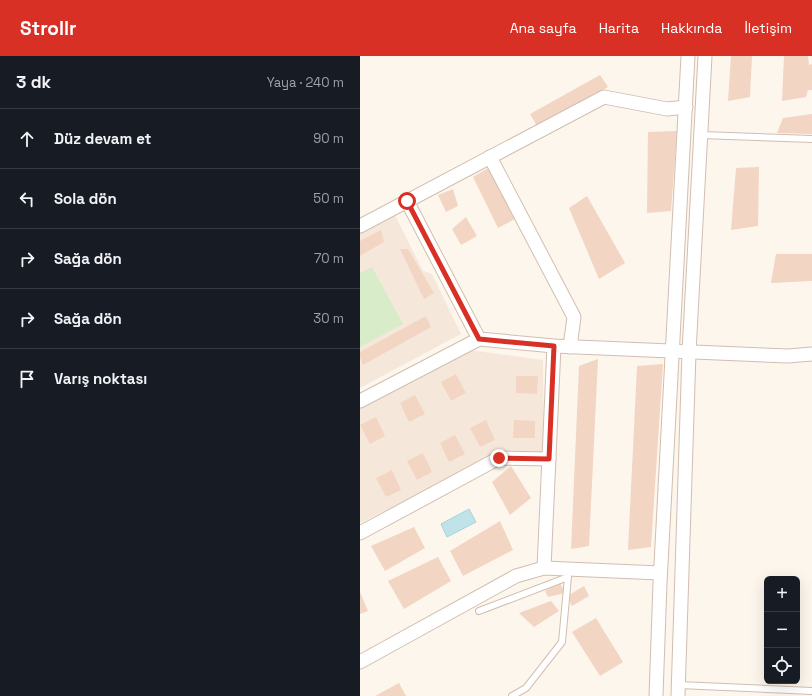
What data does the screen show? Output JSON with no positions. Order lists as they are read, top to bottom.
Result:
{
  "page": {
    "header": "Strollr",
    "nav": [
      "Ana sayfa",
      "Harita",
      "Hakkında",
      "İletişim"
    ],
    "heading": ["3 dk", "Yaya · 240 m"],
    "list": [
      ["Düz devam et", "90 m"],
      ["Sola dön", "50 m"],
      ["Sağa dön", "70 m"],
      ["Sağa dön", "30 m"],
      "Varış noktası"
    ],
    "map_buttons": ["+", "−"]
  }
}
